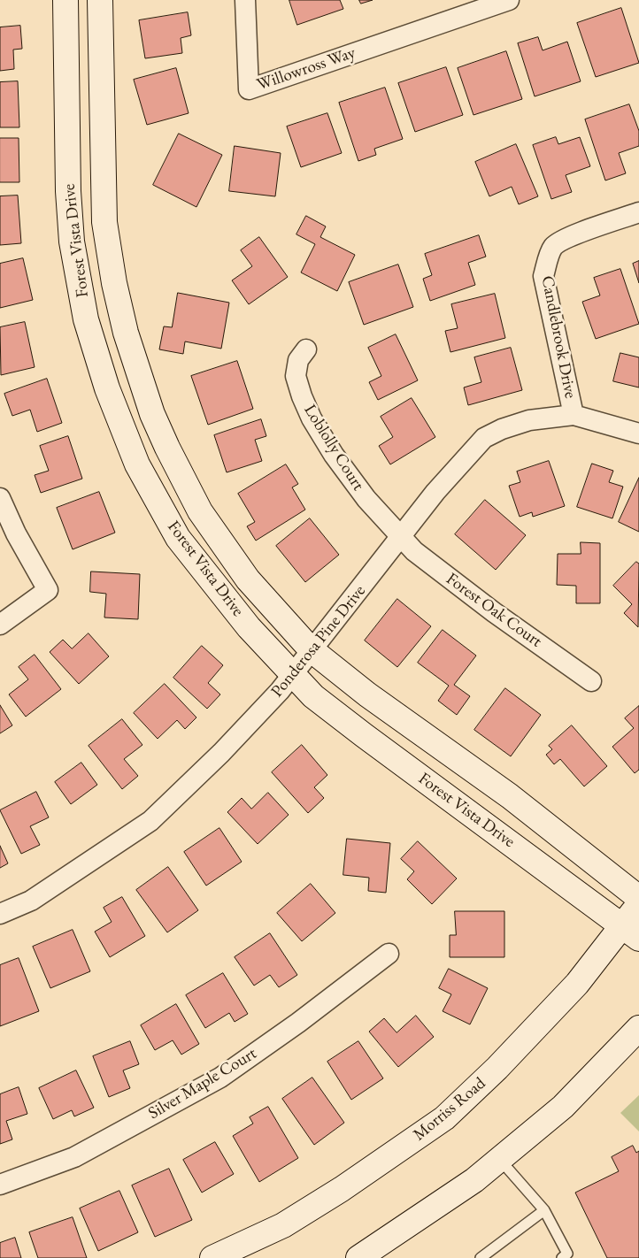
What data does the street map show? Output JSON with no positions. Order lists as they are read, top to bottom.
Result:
{
  "streets": {
    "main road": ["Forest Vista Drive", "Morriss Road"],
    "street": [
      "Willowross Way",
      "Candlebrook Drive",
      "Loblolly Court",
      "Forest Oak Court",
      "Ponderosa Pine Drive",
      "Silver Maple Court"
    ]
  },
  "crossings": [
    ["Forest Vista Drive", "Ponderosa Pine Drive"],
    ["Forest Vista Drive", "Morriss Road"],
    ["Candlebrook Drive", "Ponderosa Pine Drive"],
    ["Loblolly Court", "Forest Oak Court"],
    ["Loblolly Court", "Ponderosa Pine Drive"],
    ["Forest Oak Court", "Ponderosa Pine Drive"]
  ]
}
